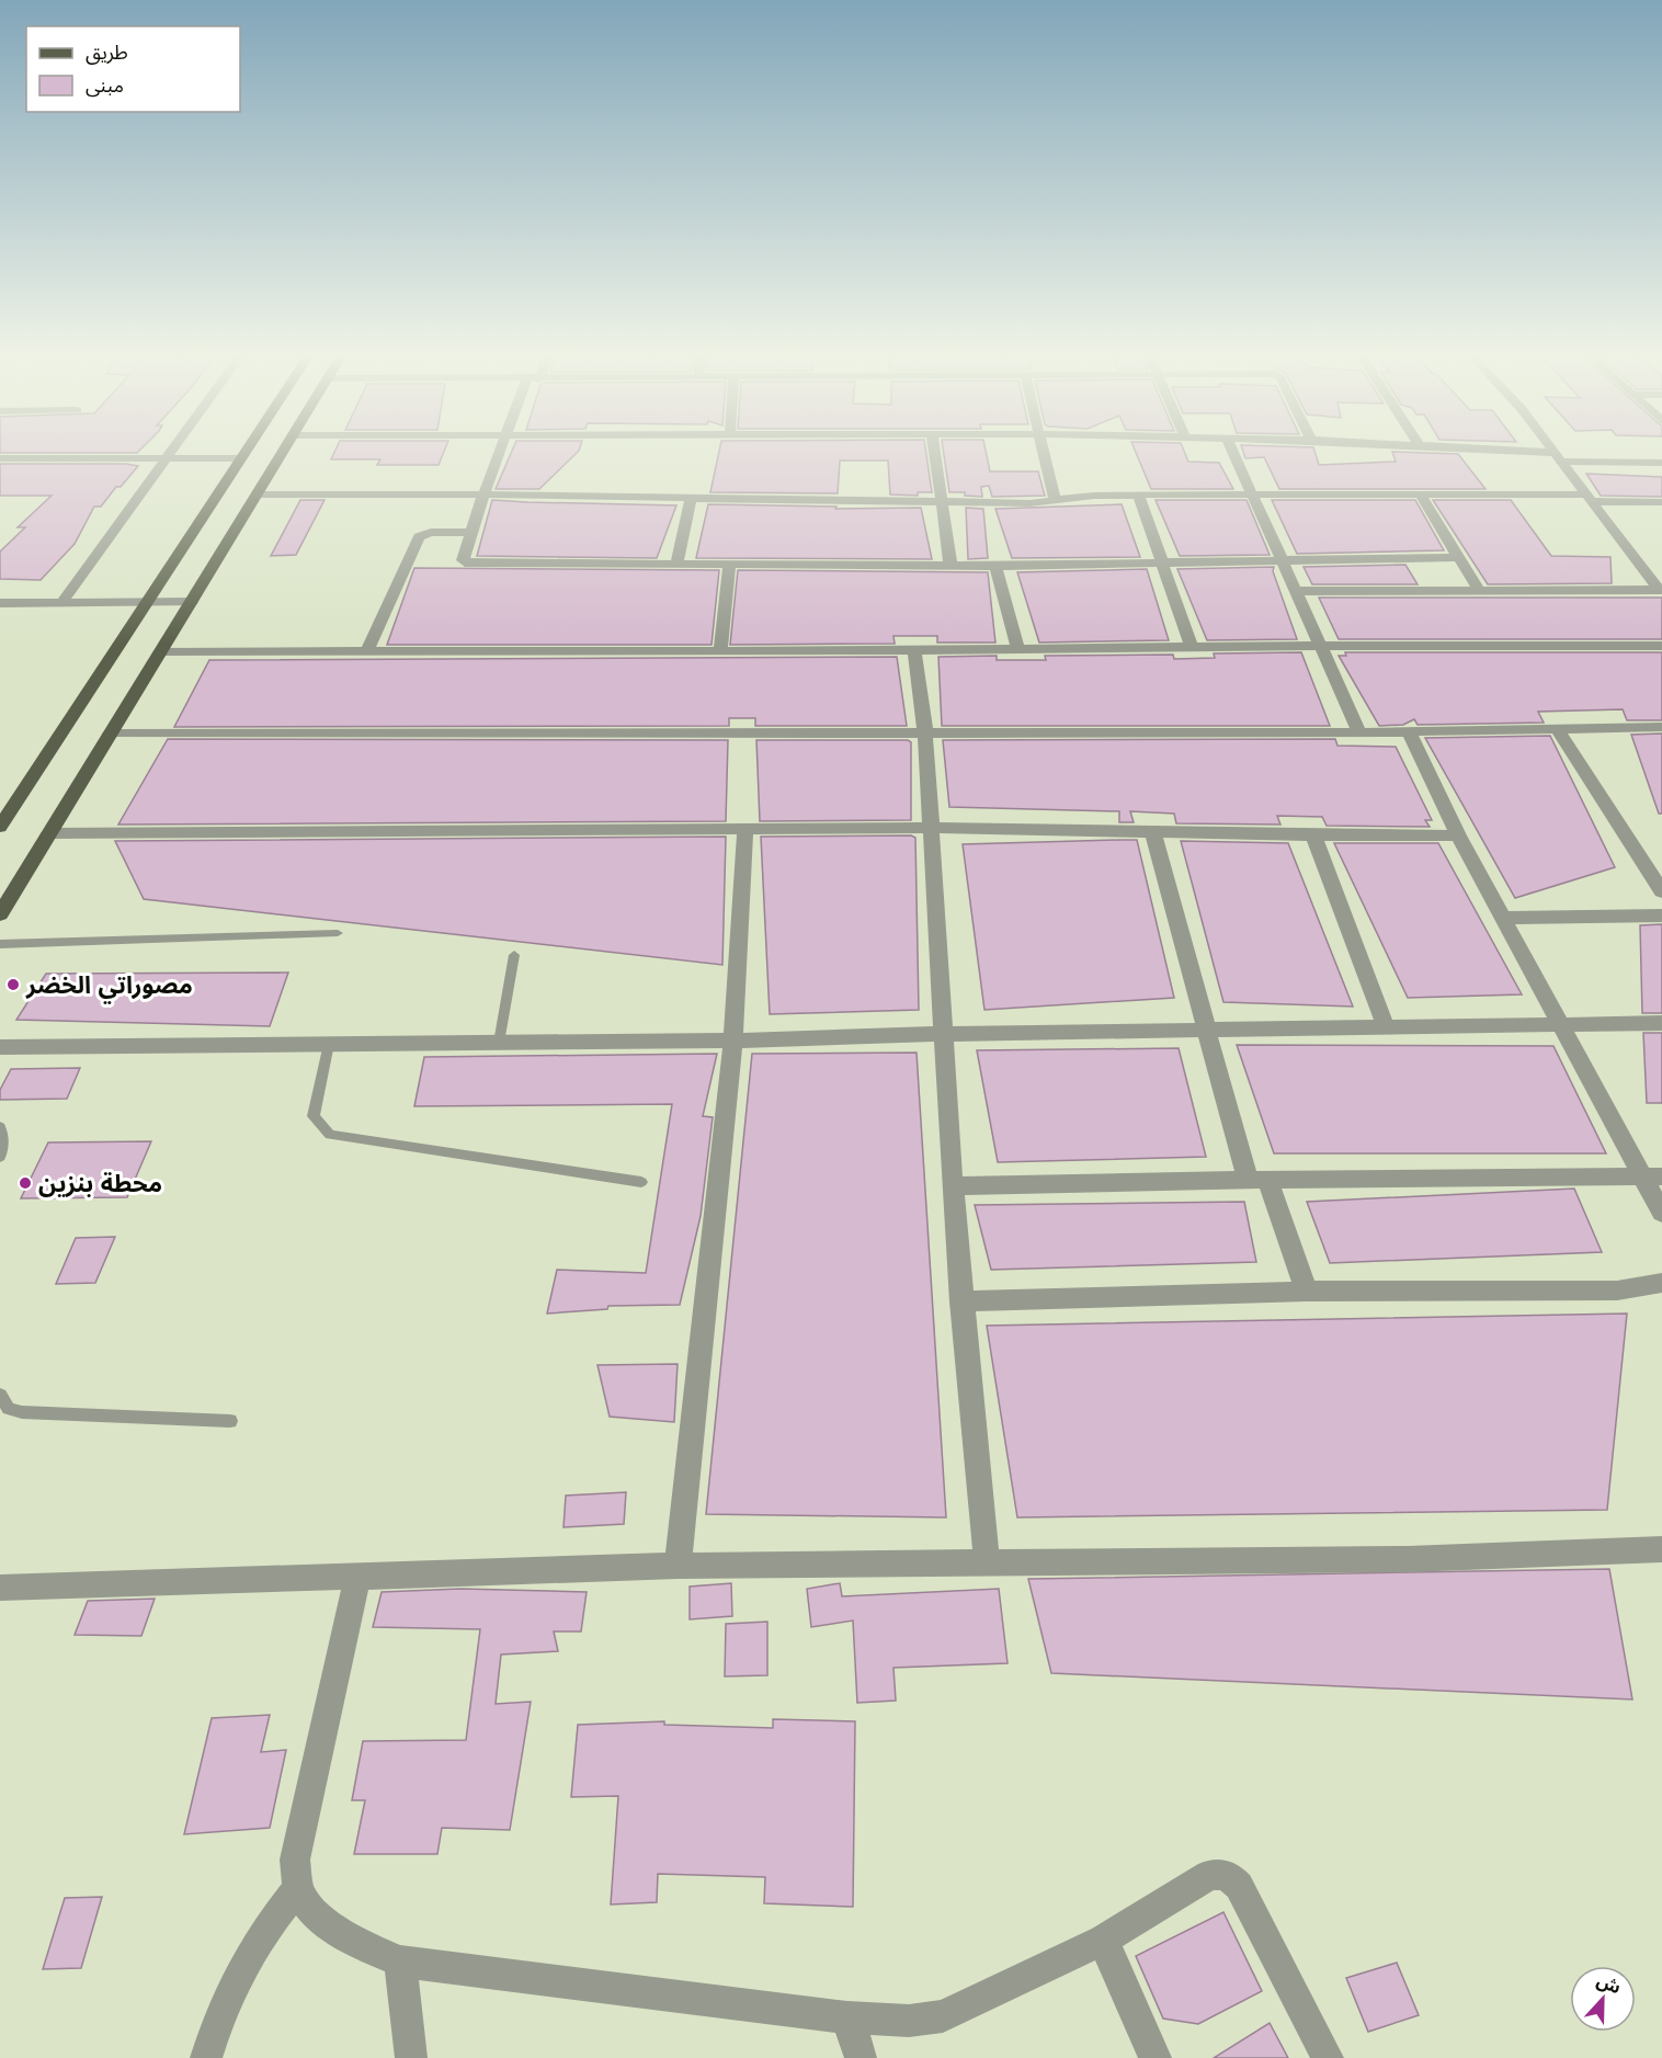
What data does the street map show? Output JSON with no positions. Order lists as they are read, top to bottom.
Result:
{
  "places": ["مصوراتي الخضر", "محطة بنزين"],
  "legend": ["طريق", "مبنى"],
  "north": "top"
}
